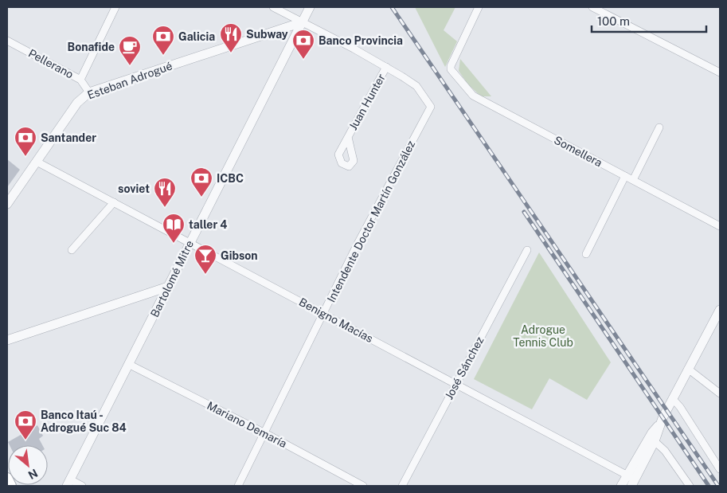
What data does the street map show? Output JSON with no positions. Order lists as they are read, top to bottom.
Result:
{
  "streets": {
    "street": [
      "Pellerano",
      "Esteban Adrogué",
      "Juan Hunter",
      "Somellera",
      "Intendente Doctor Martín González",
      "Bartolomé Mitre",
      "Benigno Macías",
      "José Sánchez",
      "Mariano Demaría"
    ]
  },
  "crossings": [
    ["Pellerano", "Esteban Adrogué"],
    ["Esteban Adrogué", "Bartolomé Mitre"],
    ["Esteban Adrogué", "Benigno Macías"],
    ["Juan Hunter", "Intendente Doctor Martín González"],
    ["Intendente Doctor Martín González", "Benigno Macías"],
    ["Intendente Doctor Martín González", "Mariano Demaría"],
    ["Bartolomé Mitre", "Benigno Macías"],
    ["Bartolomé Mitre", "Mariano Demaría"],
    ["Benigno Macías", "José Sánchez"]
  ],
  "parks": ["Adrogue Tennis Club"],
  "places": {
    "restaurant": ["Subway", "soviet"],
    "bank": [
      "Galicia",
      "Banco Provincia",
      "Santander",
      "ICBC",
      "Banco Itaú - Adrogué Suc 84"
    ],
    "cafe": ["Bonafide"],
    "library": ["taller 4"],
    "bar": ["Gibson"]
  },
  "scale_bar": "100 m",
  "north": "bottom right"
}
